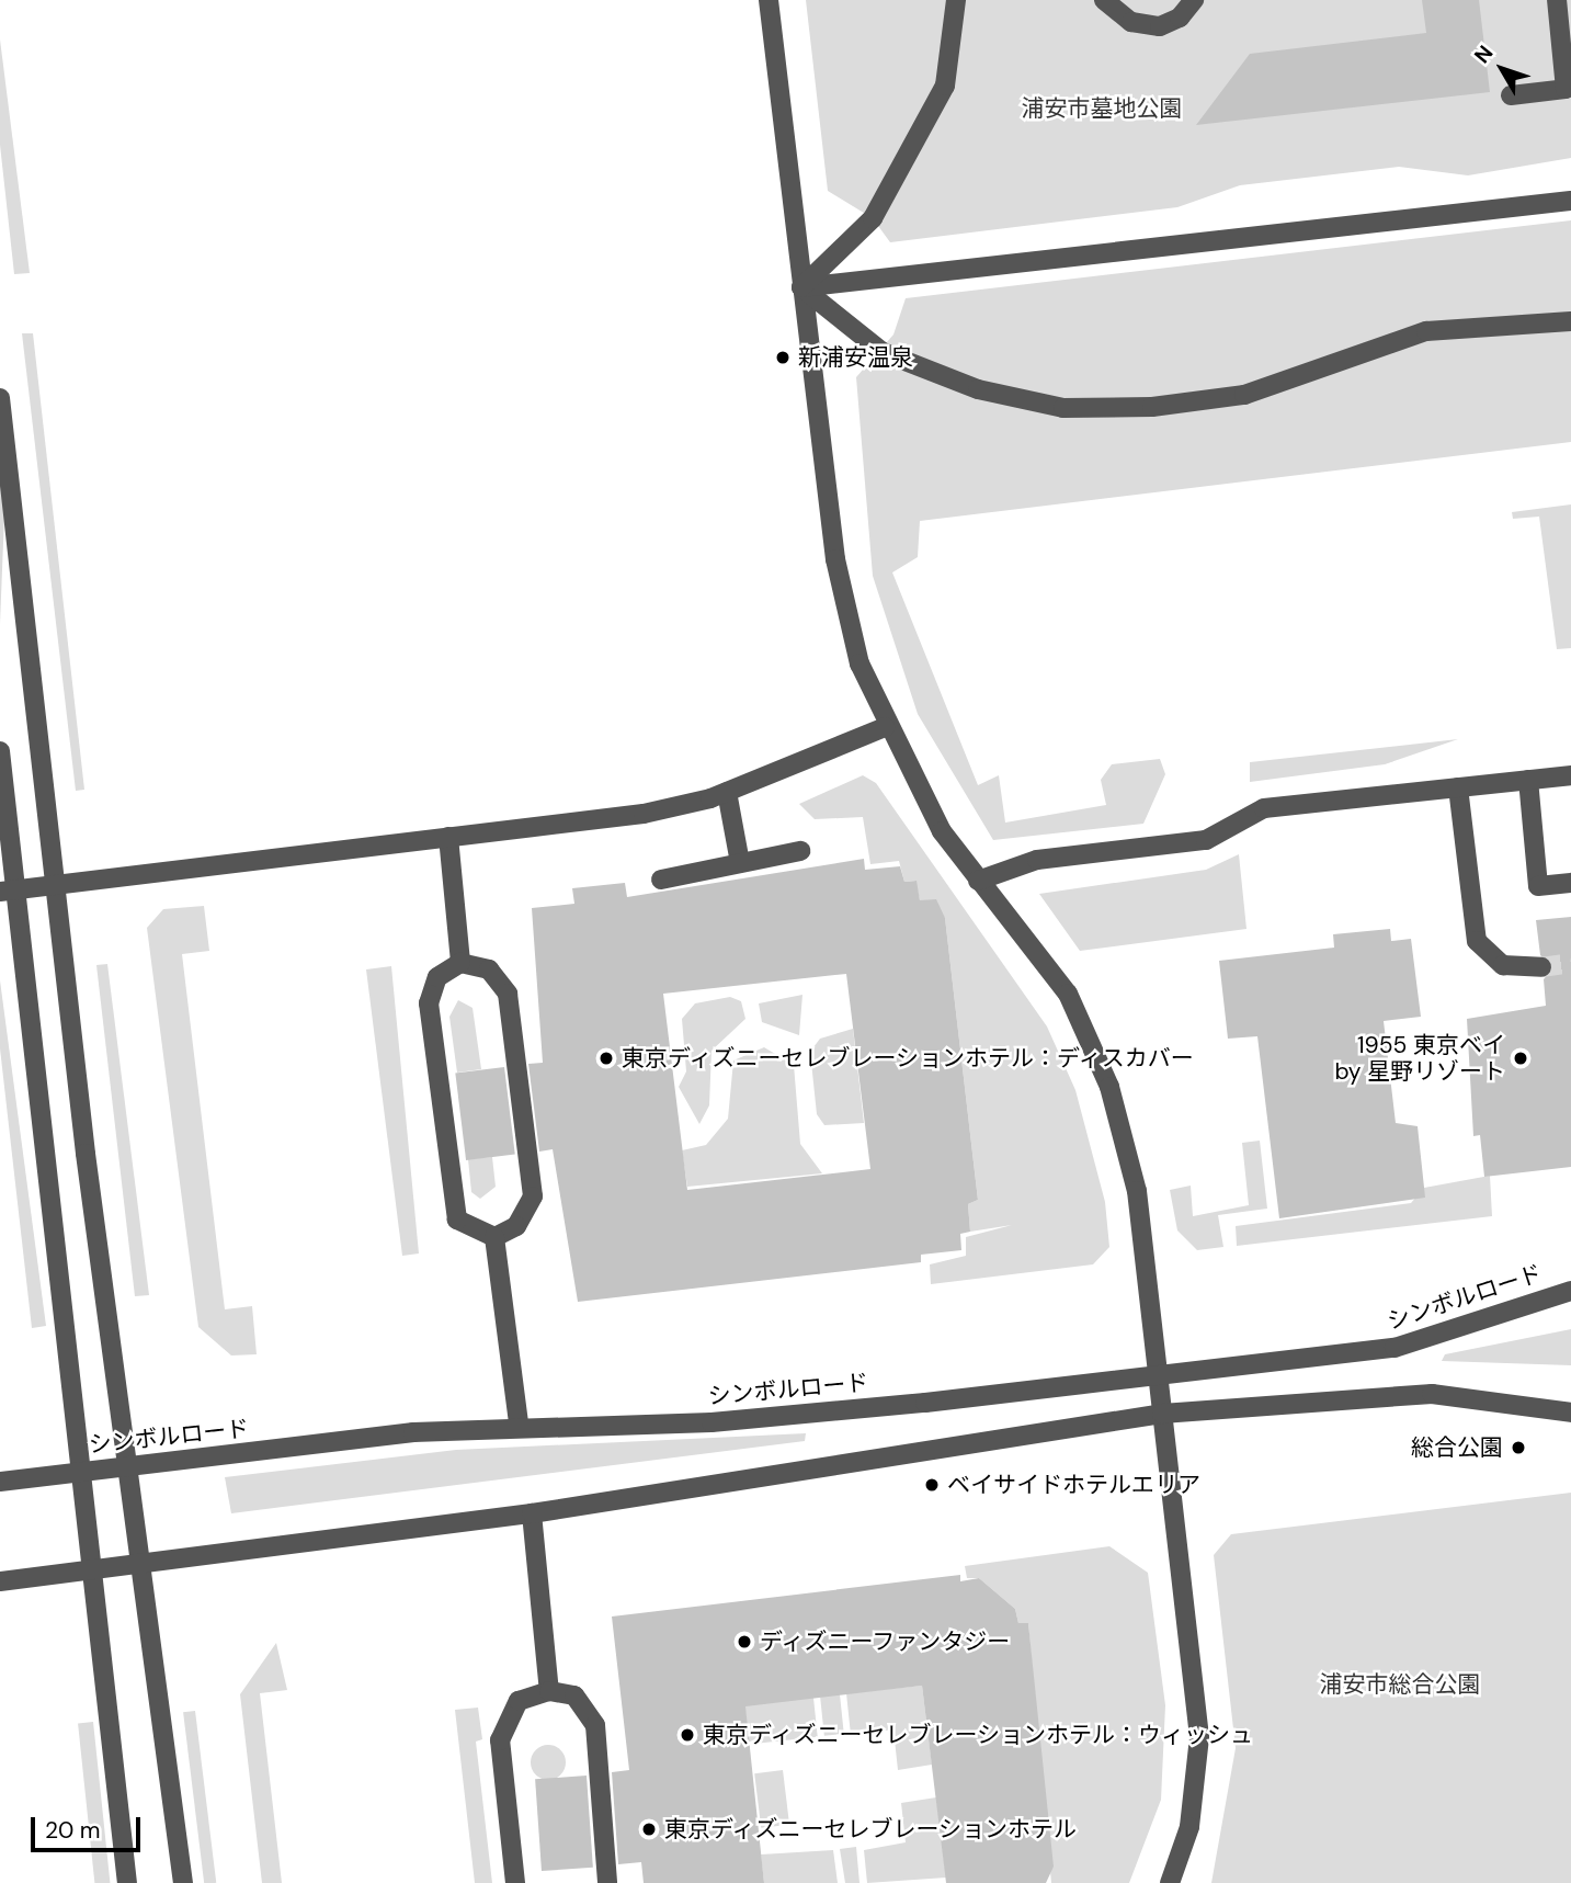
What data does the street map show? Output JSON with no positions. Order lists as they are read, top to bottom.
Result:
{
  "streets": {
    "street": ["シンボルロード"]
  },
  "parks": ["浦安市墓地公園", "浦安市総合公園"],
  "places": [
    "新浦安温泉",
    "東京ディズニーセレブレーションホテル：ディスカバー",
    "1955 東京ベイ by 星野リゾート",
    "総合公園",
    "ベイサイドホテルエリア",
    "ディズニーファンタジー",
    "東京ディズニーセレブレーションホテル：ウィッシュ",
    "東京ディズニーセレブレーションホテル"
  ],
  "scale_bar": "20 m",
  "north": "top left"
}
